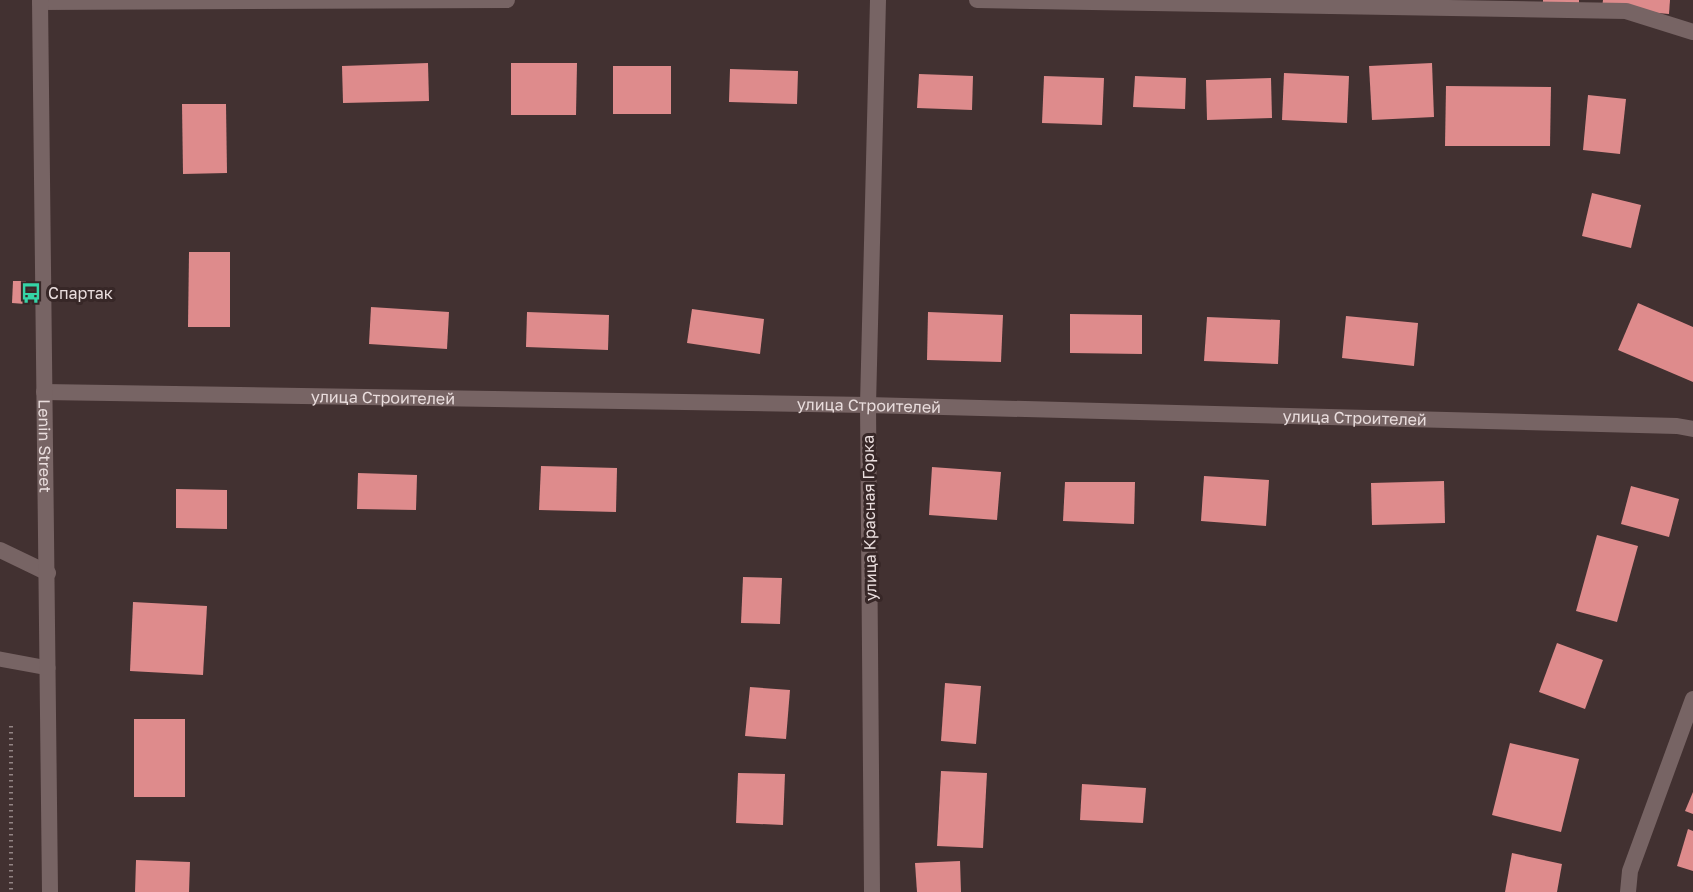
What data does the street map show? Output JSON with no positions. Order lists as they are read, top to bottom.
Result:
{
  "streets": {
    "street": ["улица Строителей", "Lenin Street", "улица Красная Горка"]
  },
  "crossings": [
    ["улица Строителей", "Lenin Street"],
    ["улица Строителей", "улица Красная Горка"]
  ],
  "places": {
    "bus stop": ["Спартак"]
  }
}
